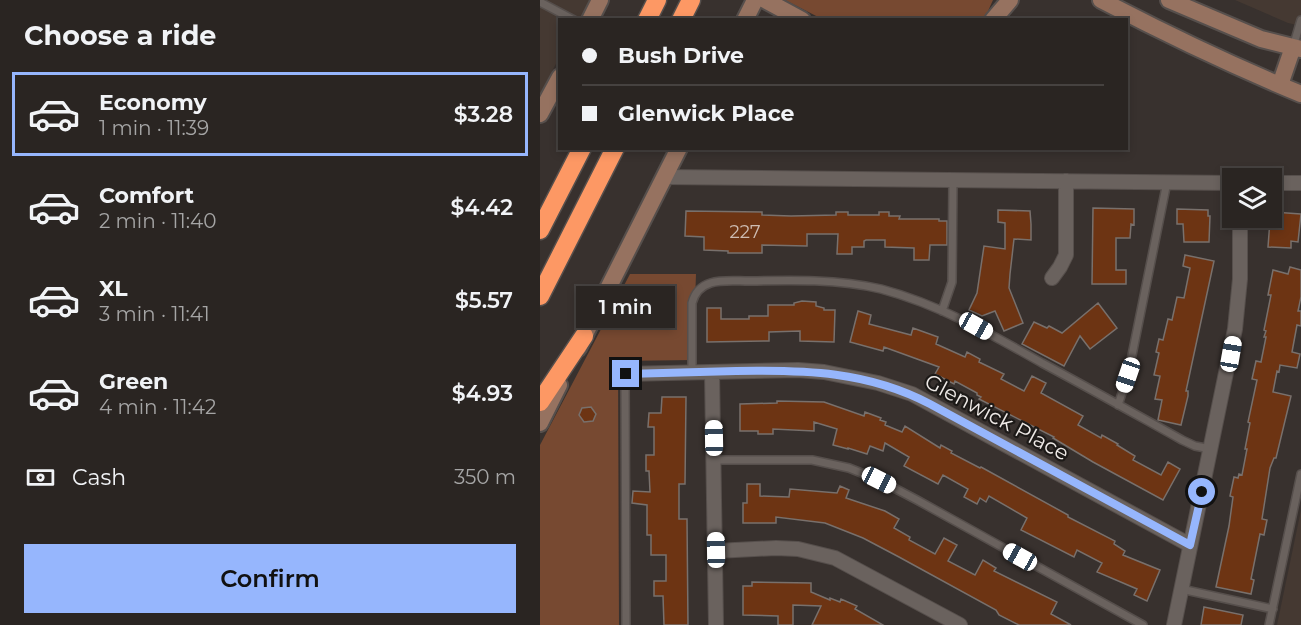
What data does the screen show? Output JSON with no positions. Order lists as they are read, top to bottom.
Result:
{
  "streets": {
    "street": ["Glenwick Place"]
  },
  "house_numbers": ["227"],
  "page": {
    "heading": "Choose a ride",
    "banner": ["Bush Drive", "Glenwick Place"],
    "list": [
      {
        "name": "Economy",
        "note": "1 min · 11:39",
        "value": "$3.28"
      },
      {
        "name": "Comfort",
        "note": "2 min · 11:40",
        "value": "$4.42"
      },
      {
        "name": "XL",
        "note": "3 min · 11:41",
        "value": "$5.57"
      },
      {
        "name": "Green",
        "note": "4 min · 11:42",
        "value": "$4.93"
      }
    ],
    "bubble": "1 min",
    "pay": ["Cash", "350 m"],
    "buttons": "Confirm"
  }
}
